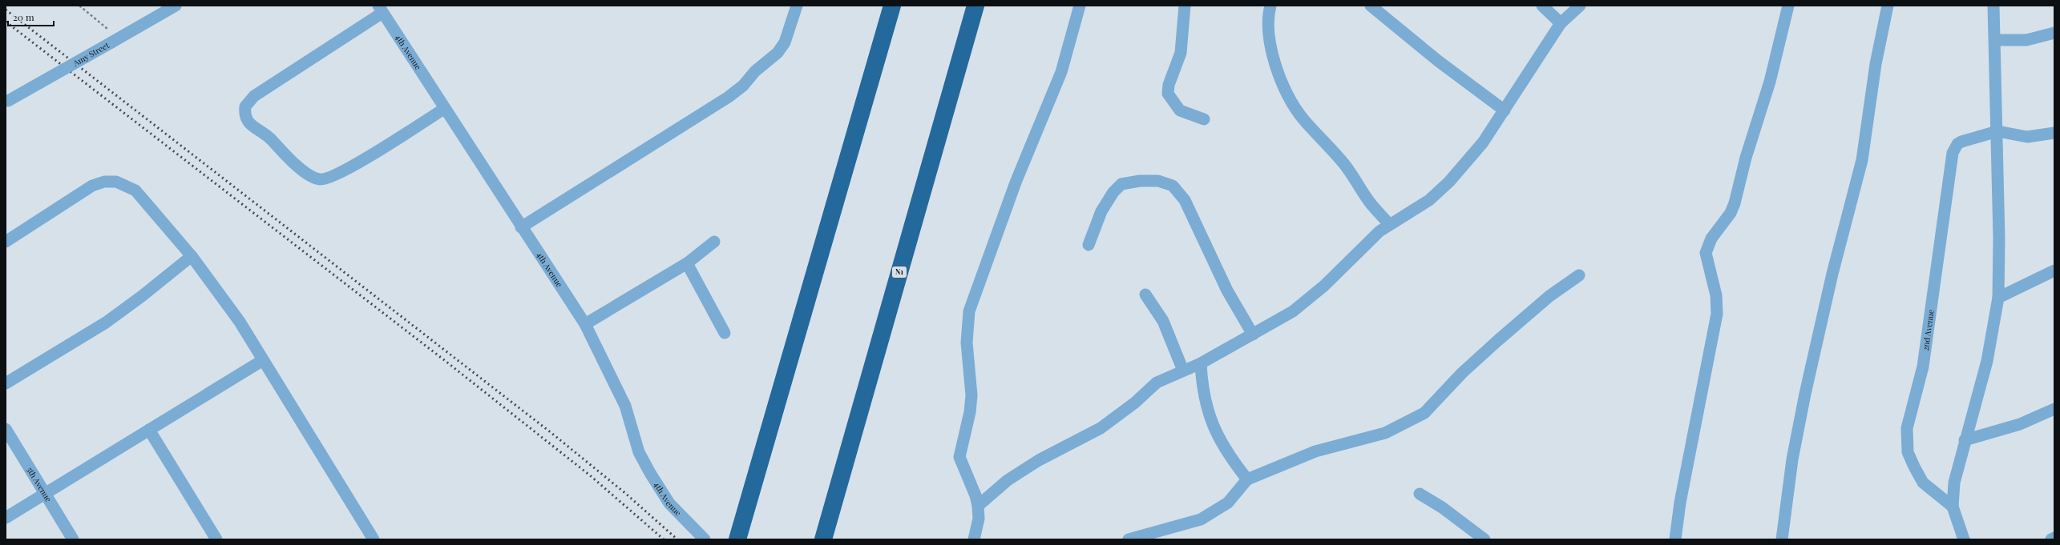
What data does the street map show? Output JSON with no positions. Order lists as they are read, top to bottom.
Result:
{
  "streets": {
    "highway": ["N1"],
    "street": [
      "4th Avenue",
      "Amy Street",
      "2nd Avenue",
      "5th Avenue"
    ]
  },
  "scale_bar": "20 m"
}
